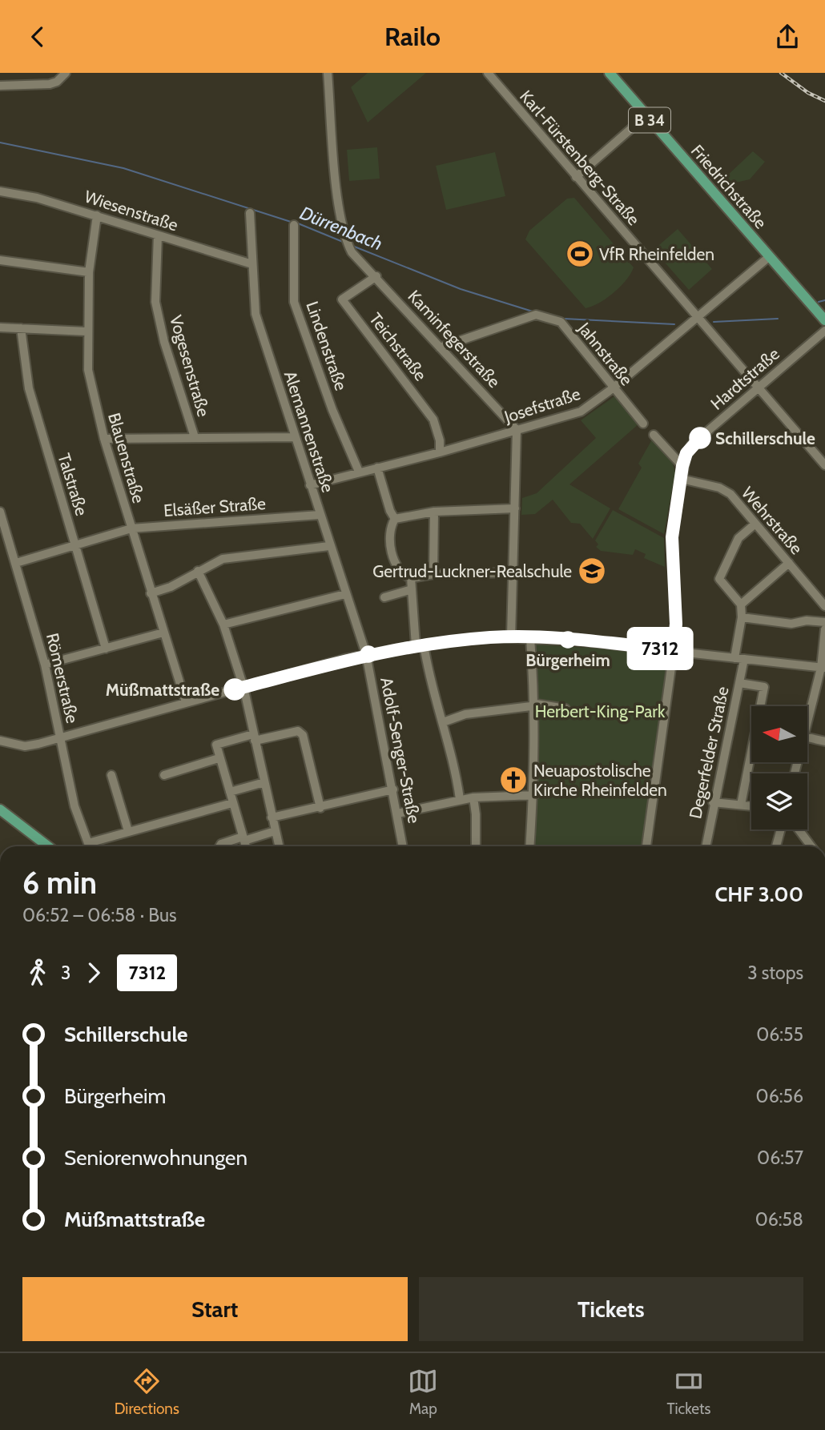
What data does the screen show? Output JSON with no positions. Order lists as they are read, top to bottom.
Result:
{
  "streets": {
    "main road": ["B 34", "Friedrichstraße"],
    "street": [
      "Karl-Fürstenberg-Straße",
      "Wiesenstraße",
      "Kaminfegerstraße",
      "Lindenstraße",
      "Teichstraße",
      "Jahnstraße",
      "Vogesenstraße",
      "Hardtstraße",
      "Josefstraße",
      "Alemannenstraße",
      "Blauenstraße",
      "Talstraße",
      "Elsäßer Straße",
      "Wehrstraße",
      "Römerstraße",
      "Adolf-Senger-Straße",
      "Degerfelder Straße"
    ]
  },
  "crossings": [
    ["Karl-Fürstenberg-Straße", "Hardtstraße"],
    ["Karl-Fürstenberg-Straße", "Josefstraße"],
    ["Friedrichstraße", "Josefstraße"],
    ["Wiesenstraße", "Vogesenstraße"],
    ["Wiesenstraße", "Alemannenstraße"],
    ["Wiesenstraße", "Blauenstraße"],
    ["Kaminfegerstraße", "Teichstraße"],
    ["Kaminfegerstraße", "Jahnstraße"],
    ["Kaminfegerstraße", "Josefstraße"],
    ["Lindenstraße", "Josefstraße"],
    ["Teichstraße", "Josefstraße"],
    ["Jahnstraße", "Josefstraße"],
    ["Hardtstraße", "Wehrstraße"],
    ["Josefstraße", "Alemannenstraße"],
    ["Alemannenstraße", "Elsäßer Straße"],
    ["Alemannenstraße", "Adolf-Senger-Straße"],
    ["Blauenstraße", "Elsäßer Straße"],
    ["Talstraße", "Elsäßer Straße"],
    ["Elsäßer Straße", "Römerstraße"]
  ],
  "water": ["Dürrenbach"],
  "parks": ["Herbert-King-Park"],
  "places": {
    "sports": ["VfR Rheinfelden"],
    "other": ["Schillerschule", "Bürgerheim", "Müßmattstraße"],
    "school or university": ["Gertrud-Luckner-Realschule"],
    "church": ["Neuapostolische Kirche Rheinfelden"]
  },
  "lines": ["bus line 7312"],
  "north": "left",
  "page": {
    "header": "Railo",
    "on_map": "7312",
    "heading": ["6 min", "06:52 – 06:58 · Bus", "CHF 3.00"],
    "legs": ["3", "7312", "3 stops"],
    "list": [
      {
        "name": "Schillerschule",
        "value": "06:55"
      },
      {
        "name": "Bürgerheim",
        "value": "06:56"
      },
      {
        "name": "Seniorenwohnungen",
        "value": "06:57"
      },
      {
        "name": "Müßmattstraße",
        "value": "06:58"
      }
    ],
    "buttons": ["Start", "Tickets"],
    "tabs": ["Directions", "Map", "Tickets"]
  }
}
